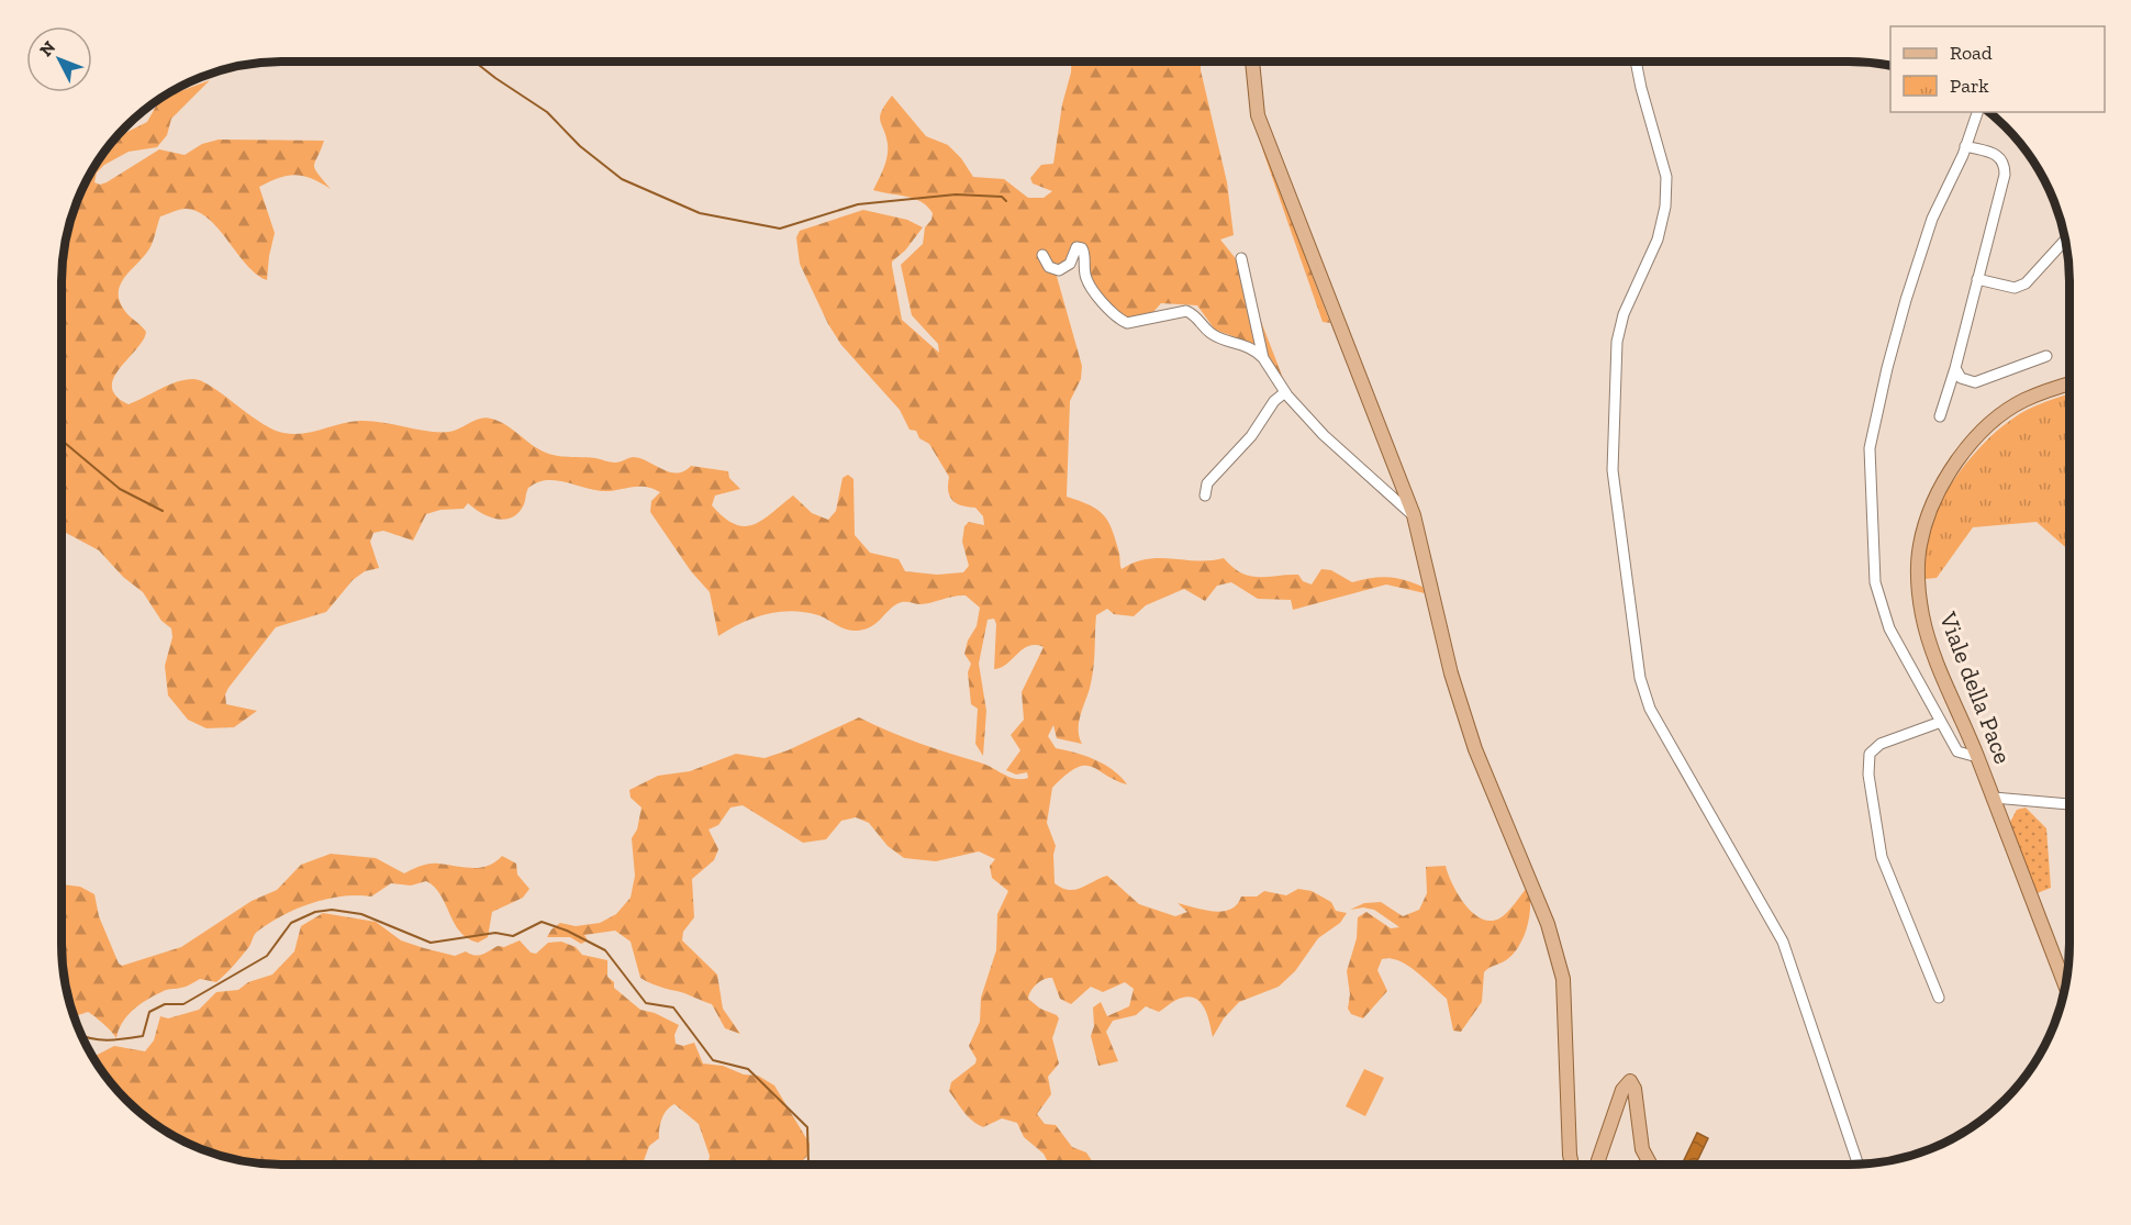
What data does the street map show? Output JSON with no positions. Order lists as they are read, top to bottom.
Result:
{
  "streets": {
    "main road": ["Viale della Pace"]
  },
  "legend": ["Road", "Park"],
  "north": "top left"
}
